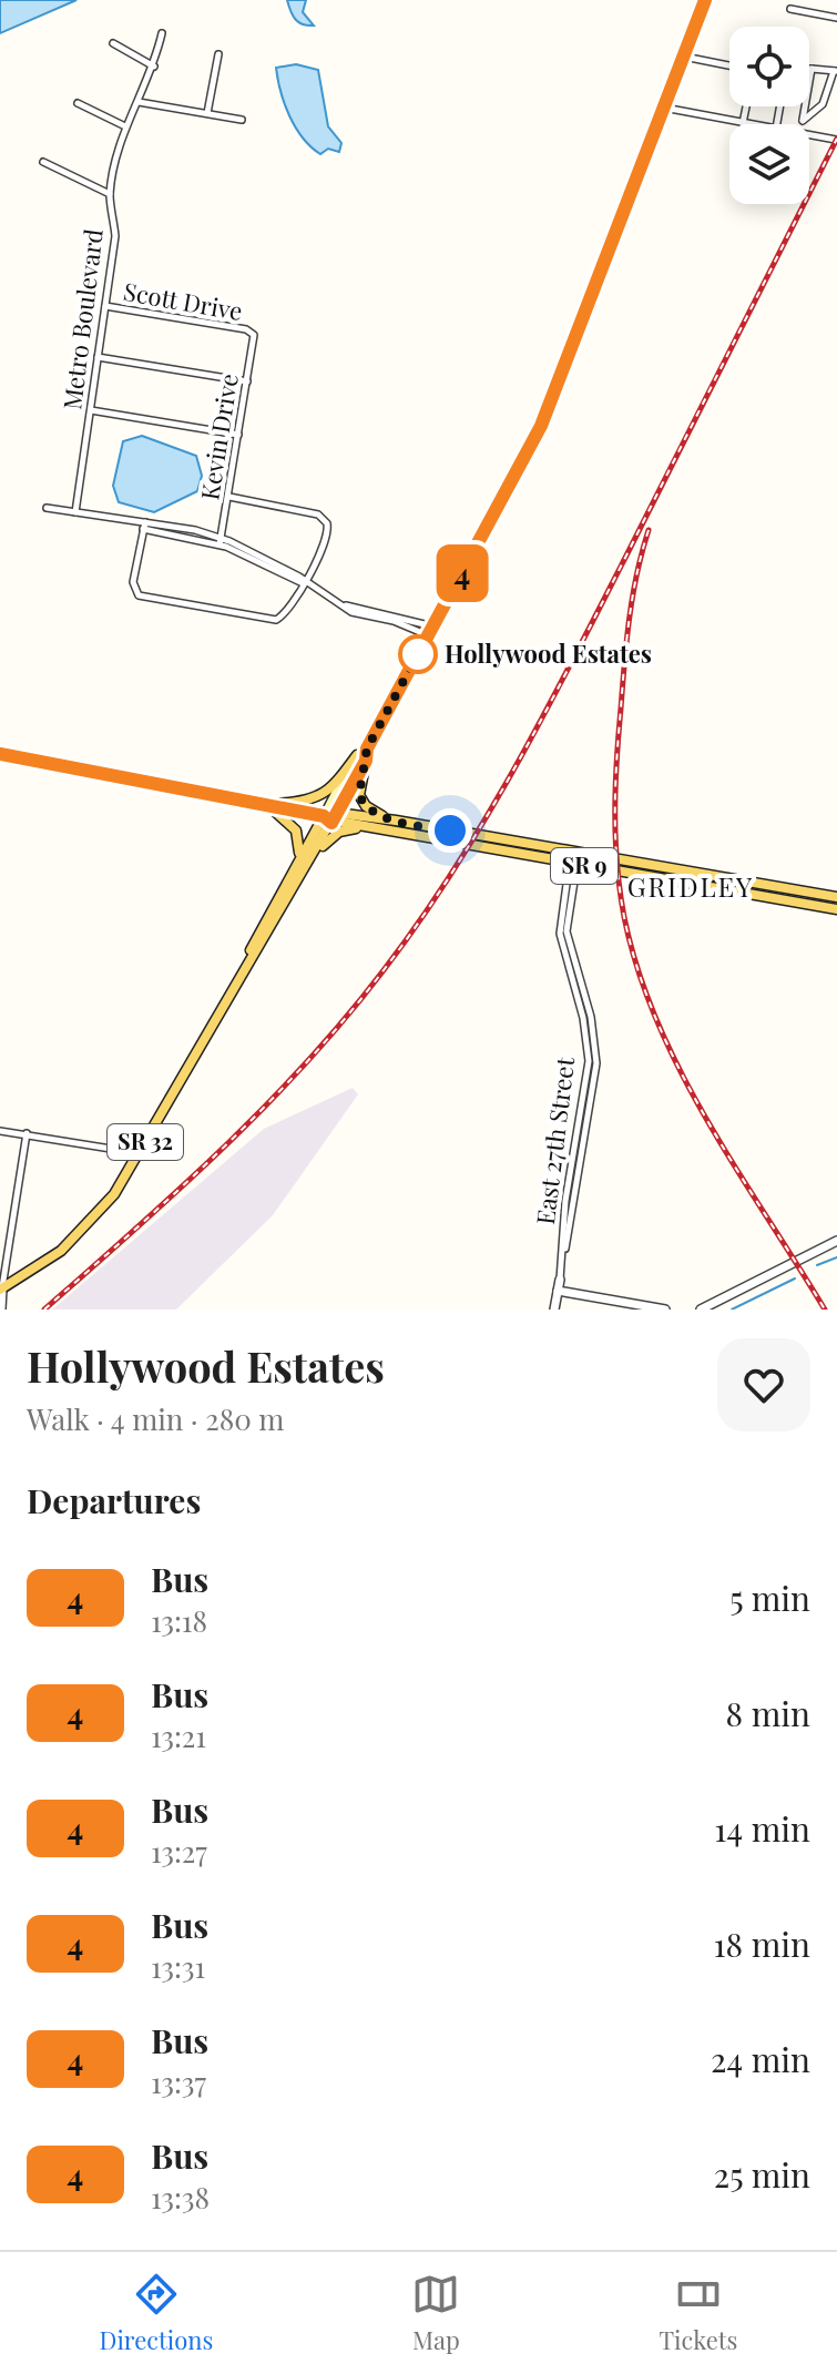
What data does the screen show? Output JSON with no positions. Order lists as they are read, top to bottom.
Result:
{
  "streets": {
    "main road": ["SR 9", "SR 32"],
    "street": [
      "Scott Drive",
      "Metro Boulevard",
      "Kevin Drive",
      "East 27th Street"
    ]
  },
  "crossings": [
    ["Scott Drive", "Metro Boulevard"],
    ["Scott Drive", "Kevin Drive"],
    ["SR 9", "East 27th Street"],
    ["SR 9", "SR 32"]
  ],
  "districts": ["GRIDLEY"],
  "places": ["Hollywood Estates"],
  "lines": ["bus line 4"],
  "page": {
    "on_map": "4",
    "heading": [
      ["Hollywood Estates", "Walk · 4 min · 280 m"],
      "Departures"
    ],
    "list": [
      {
        "mark": "4",
        "name": "Bus",
        "note": "13:18",
        "value": "5 min"
      },
      {
        "mark": "4",
        "name": "Bus",
        "note": "13:21",
        "value": "8 min"
      },
      {
        "mark": "4",
        "name": "Bus",
        "note": "13:27",
        "value": "14 min"
      },
      {
        "mark": "4",
        "name": "Bus",
        "note": "13:31",
        "value": "18 min"
      },
      {
        "mark": "4",
        "name": "Bus",
        "note": "13:37",
        "value": "24 min"
      },
      {
        "mark": "4",
        "name": "Bus",
        "note": "13:38",
        "value": "25 min"
      }
    ],
    "tabs": ["Directions", "Map", "Tickets"]
  }
}
